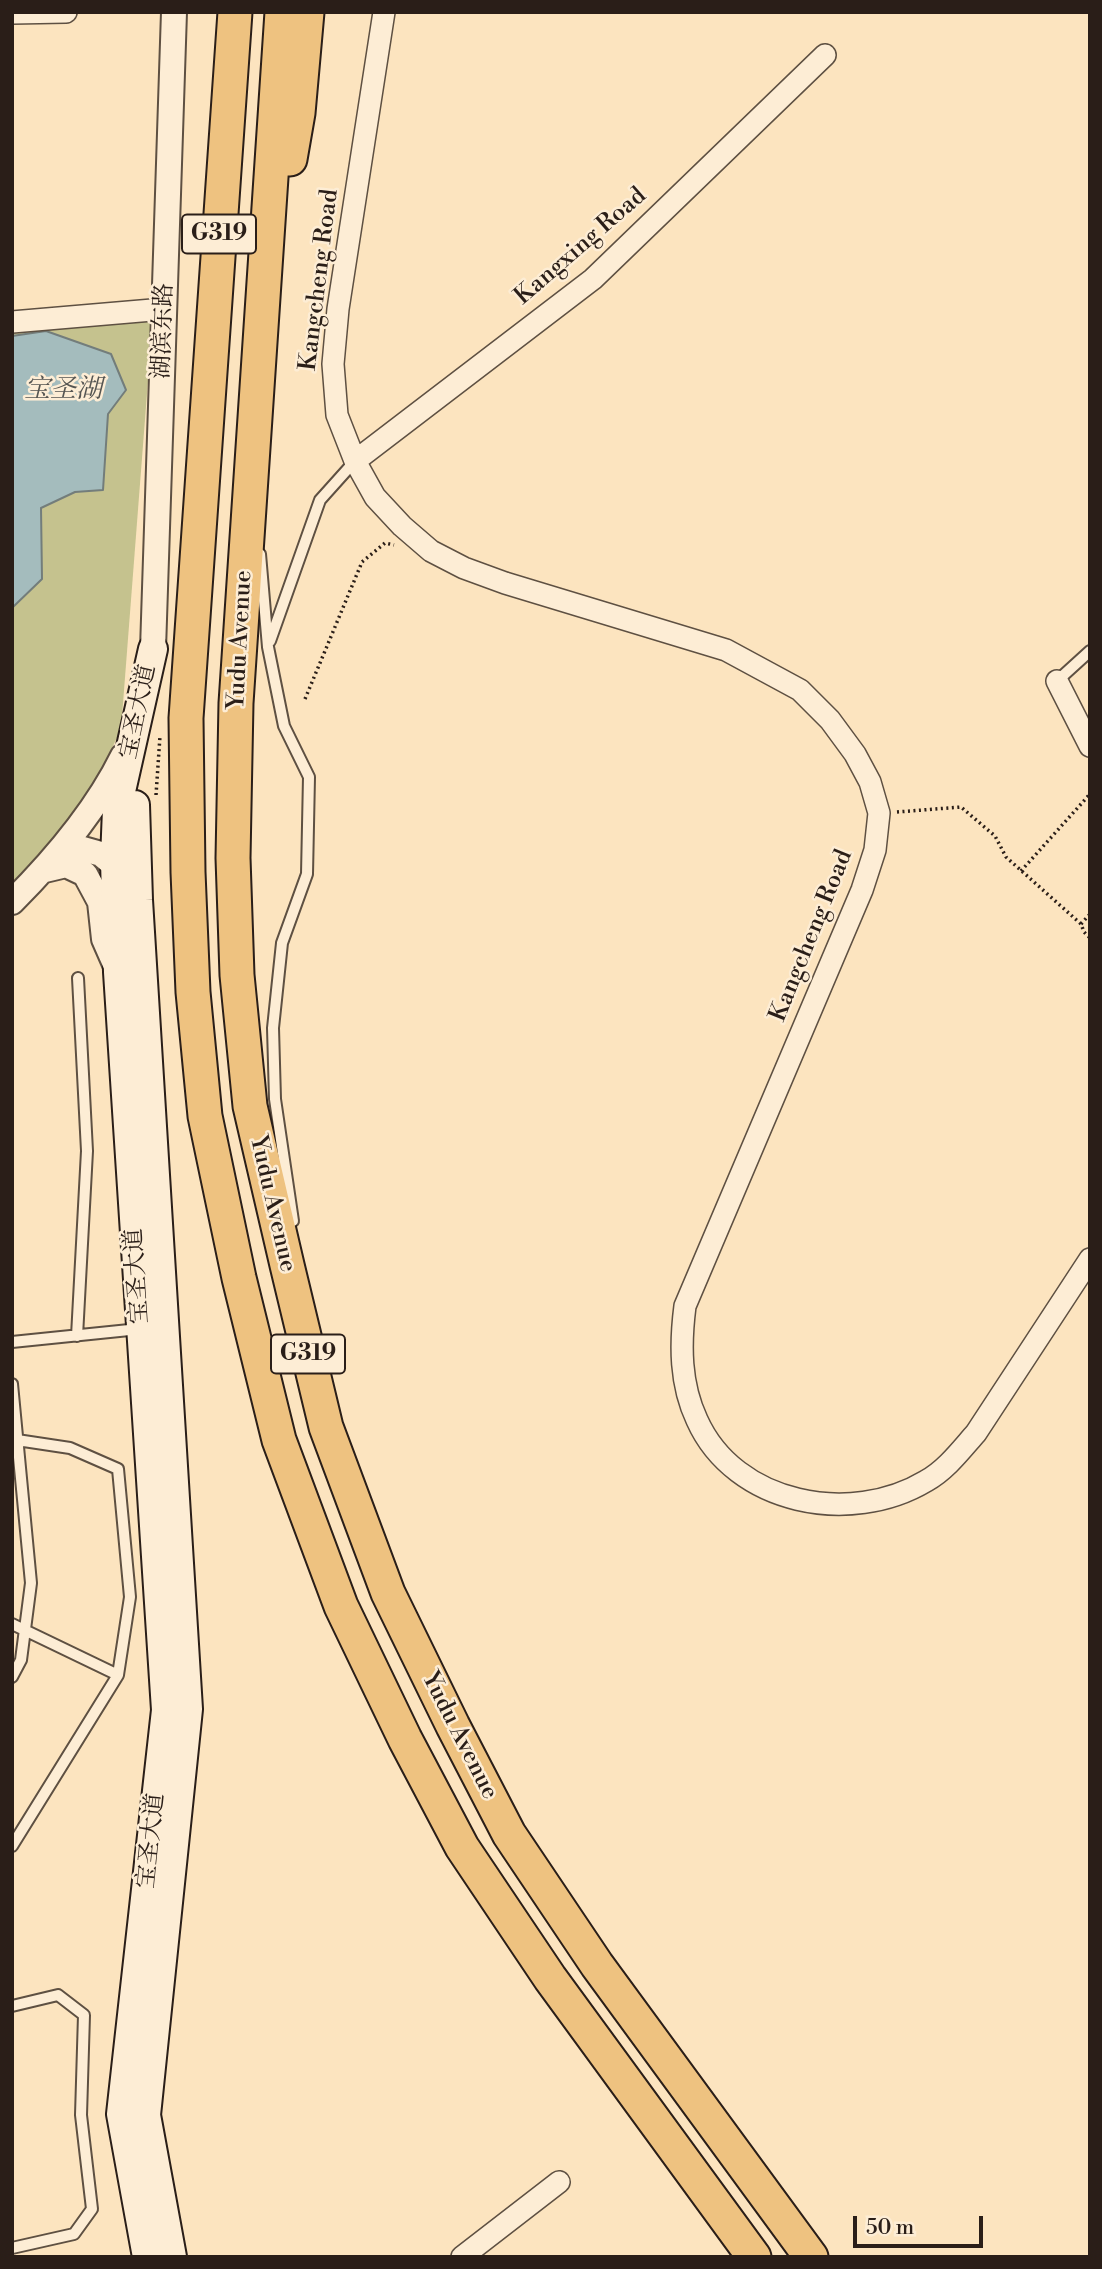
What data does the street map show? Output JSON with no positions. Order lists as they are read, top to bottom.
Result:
{
  "streets": {
    "highway": ["G319", "Yudu Avenue"],
    "main road": ["宝圣大道"],
    "street": ["Kangxing Road", "Kangcheng Road", "湖滨东路"]
  },
  "crossings": [
    ["Kangxing Road", "Kangcheng Road"],
    ["湖滨东路", "宝圣大道"]
  ],
  "water": ["宝圣湖"],
  "scale_bar": "50 m"
}
